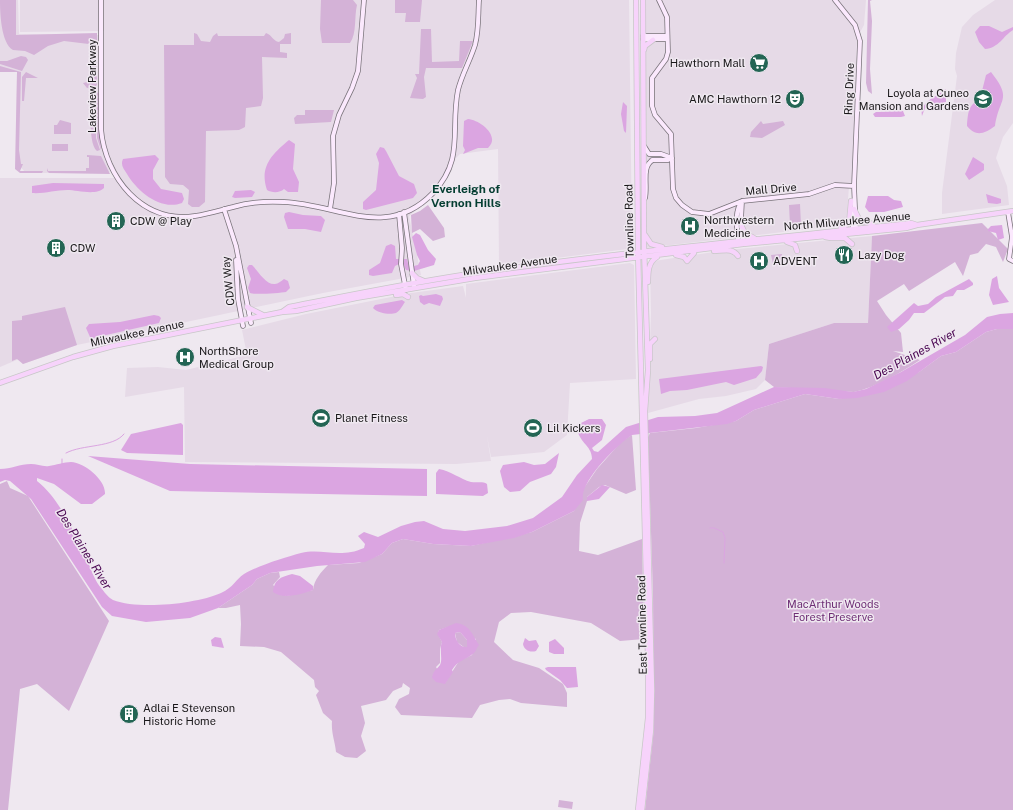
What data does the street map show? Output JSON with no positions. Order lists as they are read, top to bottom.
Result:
{
  "streets": {
    "main road": [
      "Townline Road",
      "North Milwaukee Avenue",
      "Milwaukee Avenue",
      "East Townline Road"
    ],
    "street": [
      "Lakeview Parkway",
      "Ring Drive",
      "Mall Drive",
      "CDW Way"
    ]
  },
  "crossings": [
    ["Lakeview Parkway", "CDW Way"],
    ["Ring Drive", "Mall Drive"],
    ["Ring Drive", "North Milwaukee Avenue"],
    ["Townline Road", "Milwaukee Avenue"],
    ["Townline Road", "East Townline Road"],
    ["North Milwaukee Avenue", "Milwaukee Avenue"],
    ["Milwaukee Avenue", "CDW Way"]
  ],
  "districts": ["Everleigh of Vernon Hills"],
  "water": ["Des Plaines River"],
  "parks": ["MacArthur Woods Forest Preserve"],
  "places": {
    "supermarket": ["Hawthorn Mall"],
    "theatre": ["AMC Hawthorn 12"],
    "school or university": ["Loyola at Cuneo Mansion and Gardens"],
    "building": ["CDW @ Play", "CDW", "Adlai E Stevenson Historic Home"],
    "hospital": ["Northwestern Medicine", "ADVENT", "NorthShore Medical Group"],
    "restaurant": ["Lazy Dog"],
    "sports": ["Planet Fitness", "Lil Kickers"]
  }
}
